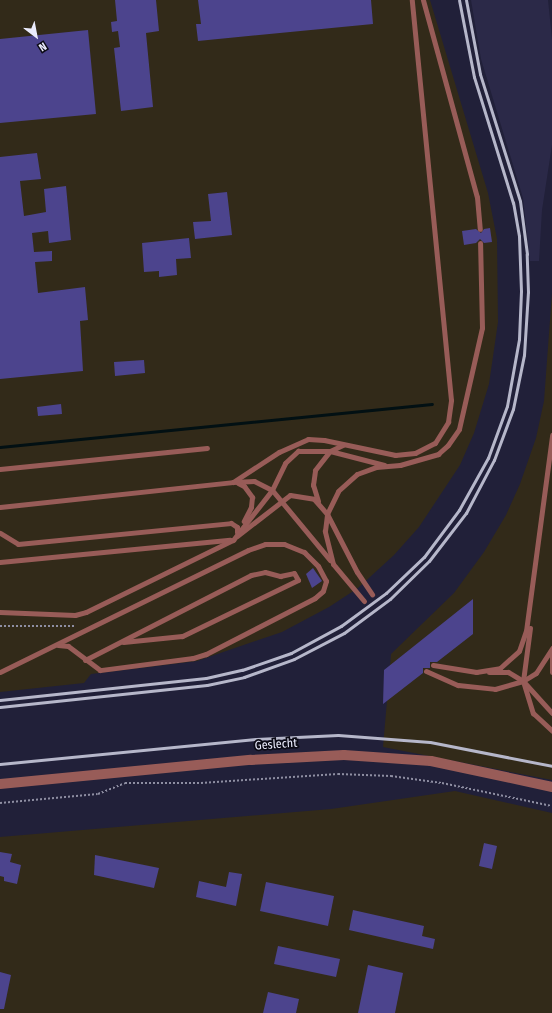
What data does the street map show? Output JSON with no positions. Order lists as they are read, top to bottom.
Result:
{
  "streets": {
    "street": ["Geslecht"]
  },
  "north": "bottom right"
}
